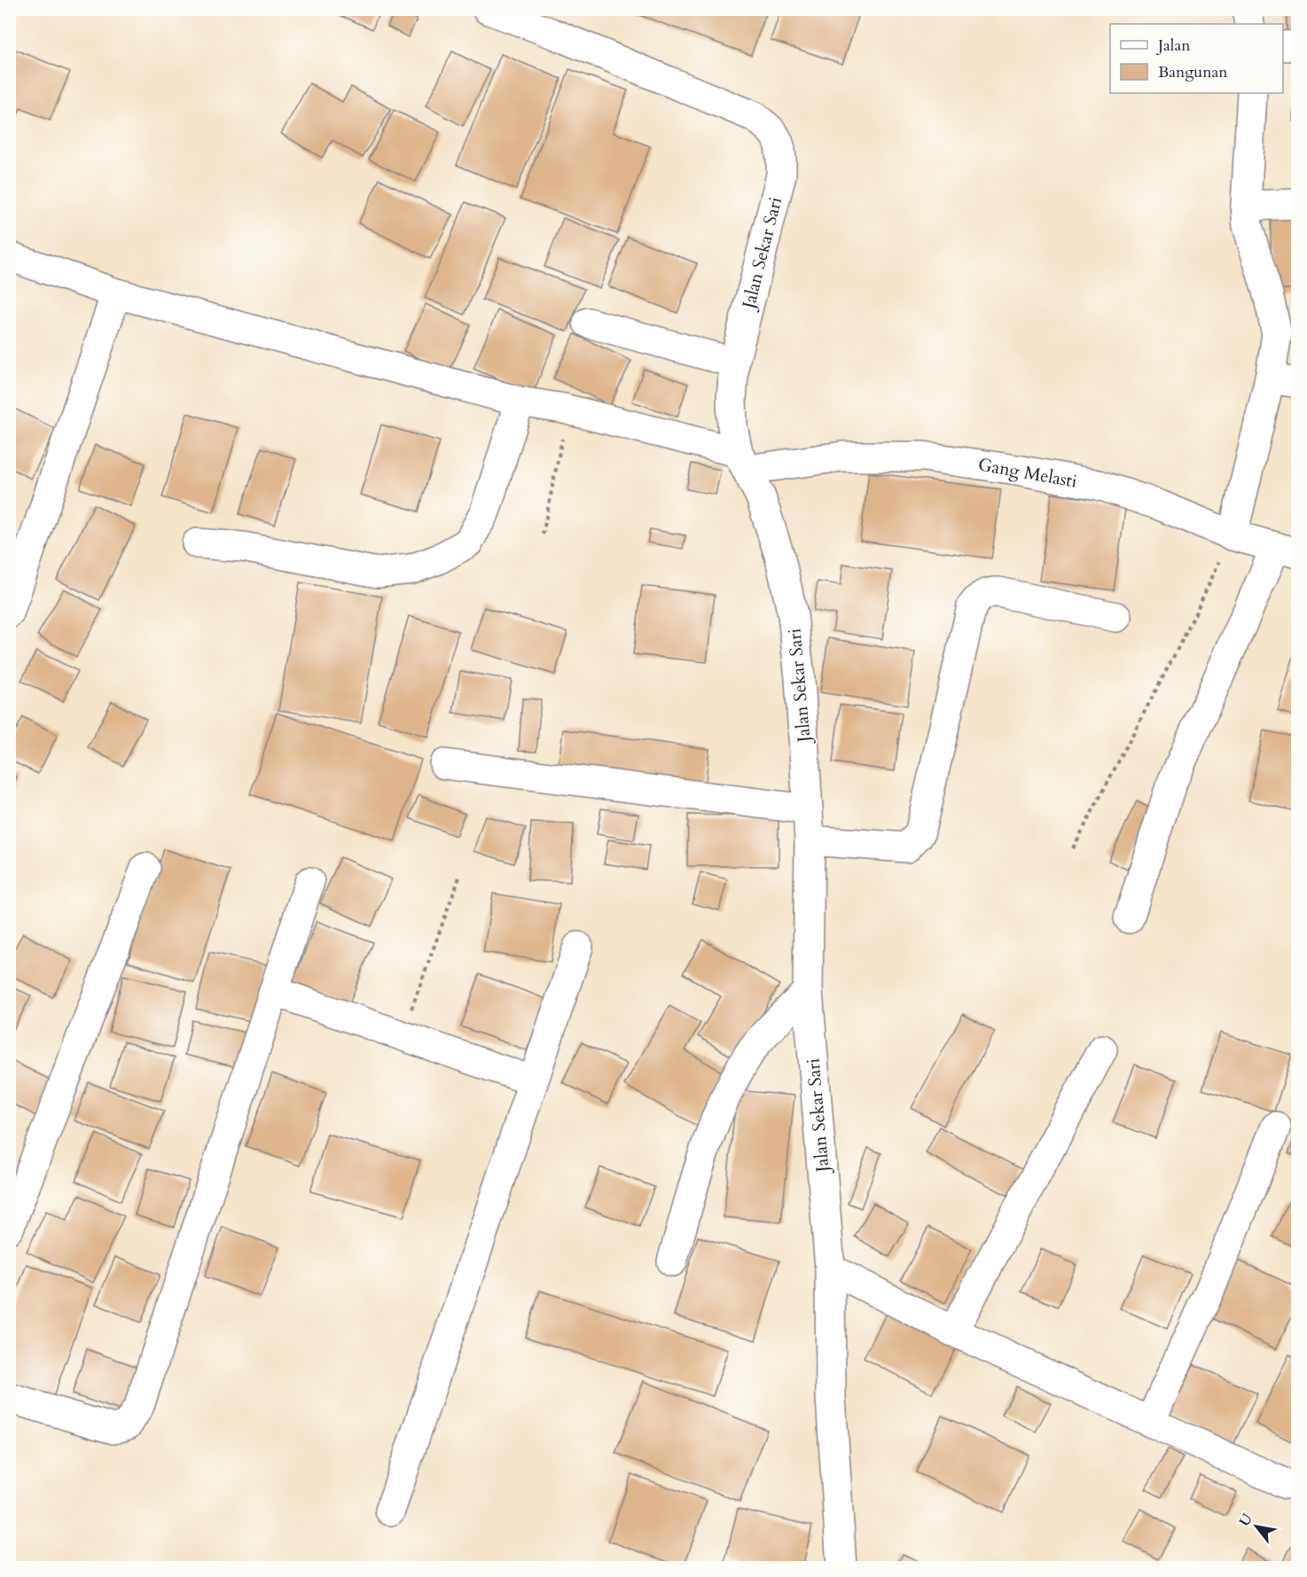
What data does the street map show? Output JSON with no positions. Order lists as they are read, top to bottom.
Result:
{
  "streets": {
    "street": ["Jalan Sekar Sari", "Gang Melasti"]
  },
  "crossings": [
    ["Jalan Sekar Sari", "Gang Melasti"]
  ],
  "legend": ["Jalan", "Bangunan"],
  "north": "top left"
}
